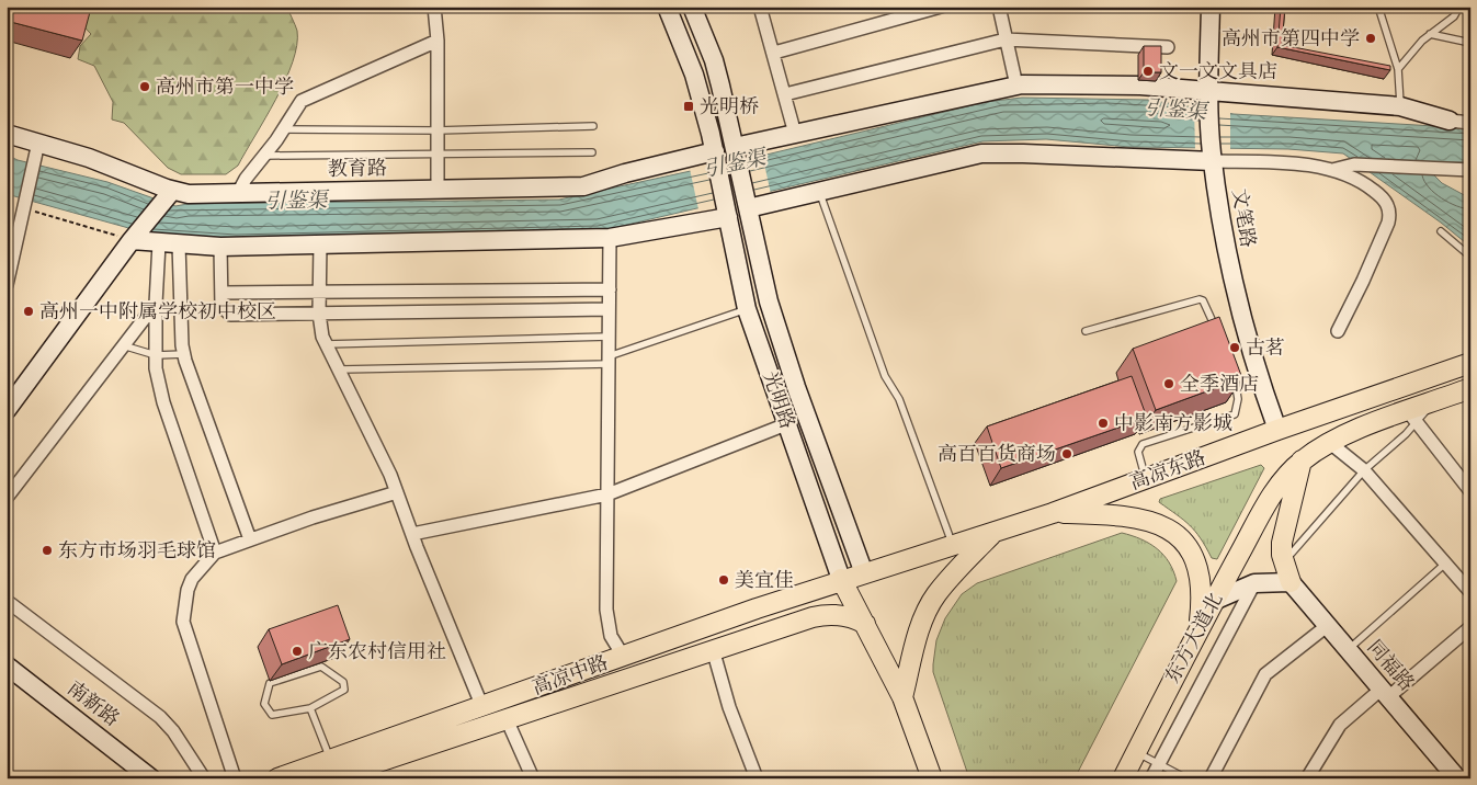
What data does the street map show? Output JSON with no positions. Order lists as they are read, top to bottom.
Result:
{
  "streets": {
    "main road": [
      "光明路",
      "高凉东路",
      "东方大道北",
      "高凉中路"
    ],
    "street": [
      "教育路",
      "文笔路",
      "同福路",
      "南新路"
    ]
  },
  "crossings": [
    ["教育路", "光明路"],
    ["文笔路", "高凉东路"],
    ["光明路", "高凉东路"],
    ["光明路", "高凉中路"],
    ["高凉东路", "高凉中路"]
  ],
  "water": ["引鉴渠"],
  "places": {
    "other": [
      "高州市第四中学",
      "文一文文具店",
      "高州市第一中学",
      "高州一中附属学校初中校区",
      "古茗",
      "全季酒店",
      "中影南方影城",
      "高百百货商场",
      "东方市场羽毛球馆",
      "美宜佳",
      "广东农村信用社"
    ],
    "transit": ["光明桥"]
  }
}
